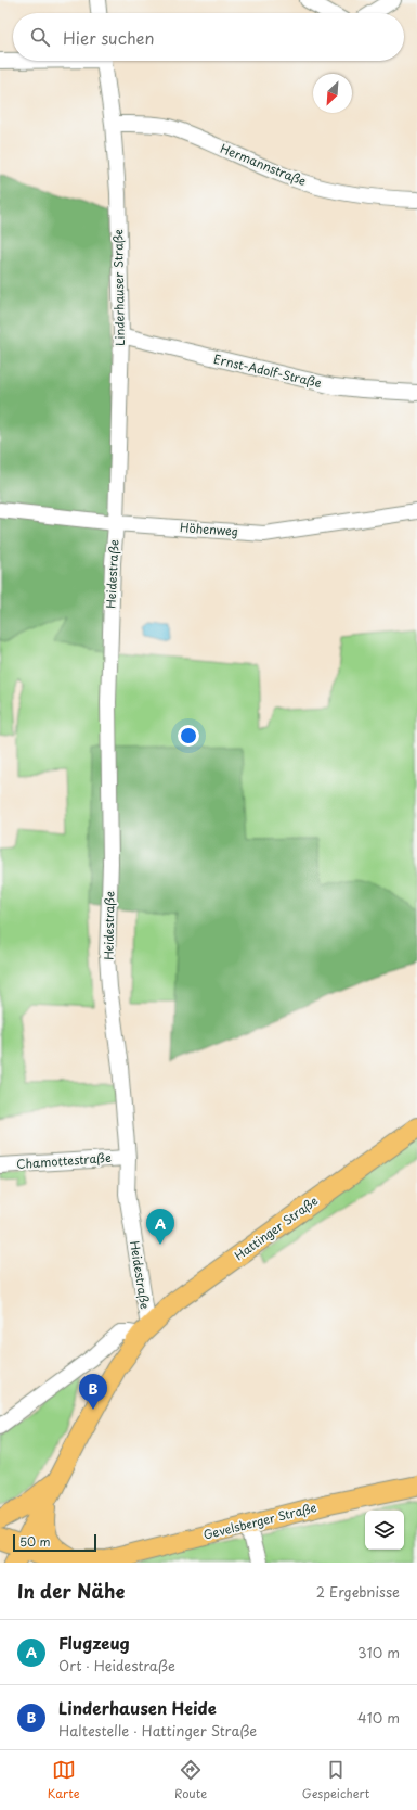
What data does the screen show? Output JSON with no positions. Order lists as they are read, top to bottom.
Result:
{
  "streets": {
    "main road": ["Hattinger Straße", "Gevelsberger Straße"],
    "street": [
      "Hermannstraße",
      "Linderhauser Straße",
      "Ernst-Adolf-Straße",
      "Höhenweg",
      "Heidestraße",
      "Chamottestraße"
    ]
  },
  "crossings": [
    ["Hermannstraße", "Linderhauser Straße"],
    ["Linderhauser Straße", "Ernst-Adolf-Straße"],
    ["Linderhauser Straße", "Höhenweg"],
    ["Linderhauser Straße", "Heidestraße"],
    ["Höhenweg", "Heidestraße"],
    ["Heidestraße", "Chamottestraße"],
    ["Heidestraße", "Hattinger Straße"],
    ["Hattinger Straße", "Gevelsberger Straße"]
  ],
  "scale_bar": "50 m",
  "north": "bottom left",
  "page": {
    "search": "Hier suchen",
    "pins": ["A", "B"],
    "scale": "50 m",
    "heading": ["In der Nähe", "2 Ergebnisse"],
    "list": [
      {
        "mark": "A",
        "name": "Flugzeug",
        "note": "Ort · Heidestraße",
        "value": "310 m"
      },
      {
        "mark": "B",
        "name": "Linderhausen Heide",
        "note": "Haltestelle · Hattinger Straße",
        "value": "410 m"
      }
    ],
    "nav": ["Karte", "Route", "Gespeichert"]
  }
}
